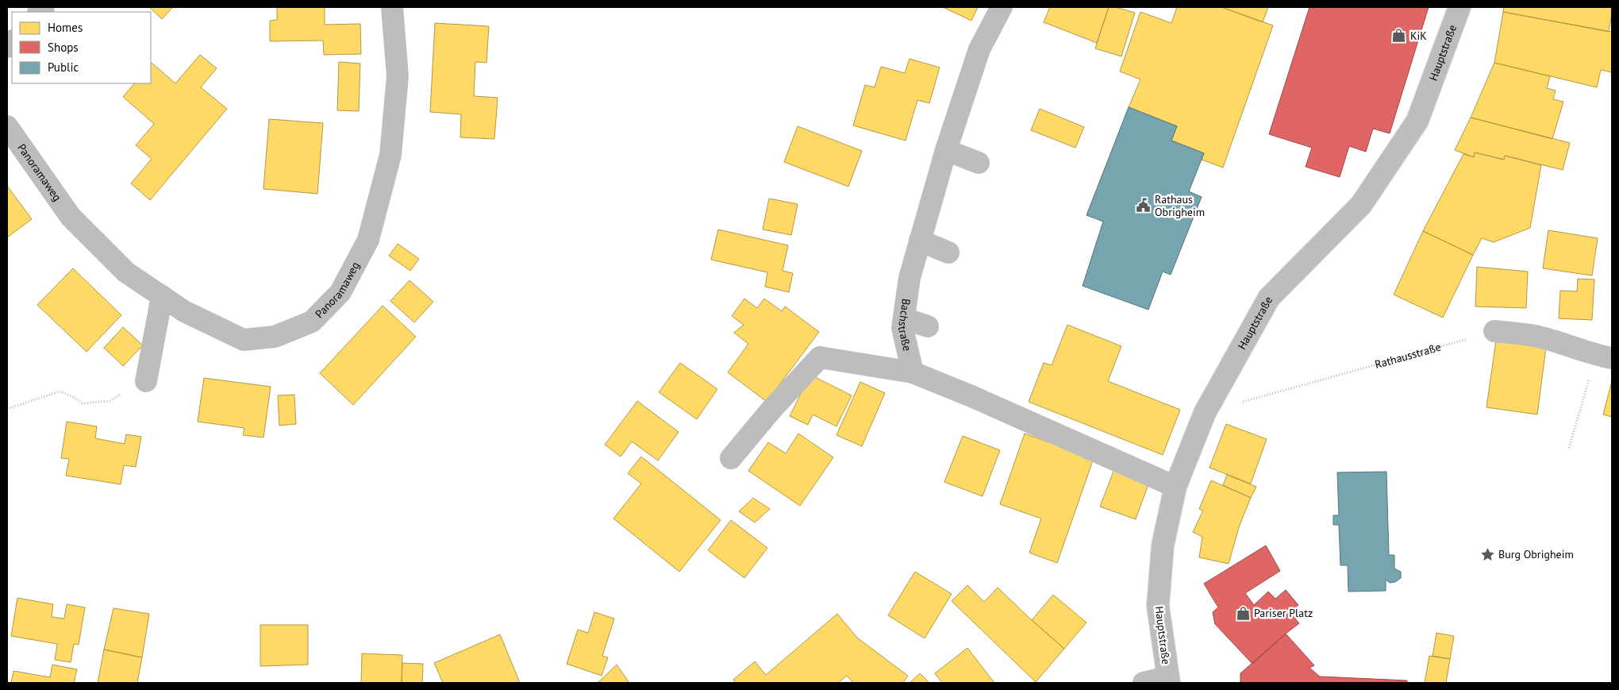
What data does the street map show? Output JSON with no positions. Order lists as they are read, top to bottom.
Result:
{
  "streets": {
    "street": ["Hauptstraße", "Panoramaweg", "Bachstraße"],
    "path": ["Rathausstraße"]
  },
  "crossings": [
    ["Hauptstraße", "Rathausstraße"]
  ],
  "places": {
    "shop": ["KiK", "Pariser Platz"],
    "public building": ["Rathaus Obrigheim"],
    "place": ["Burg Obrigheim"]
  },
  "legend": ["Homes", "Shops", "Public"]
}
